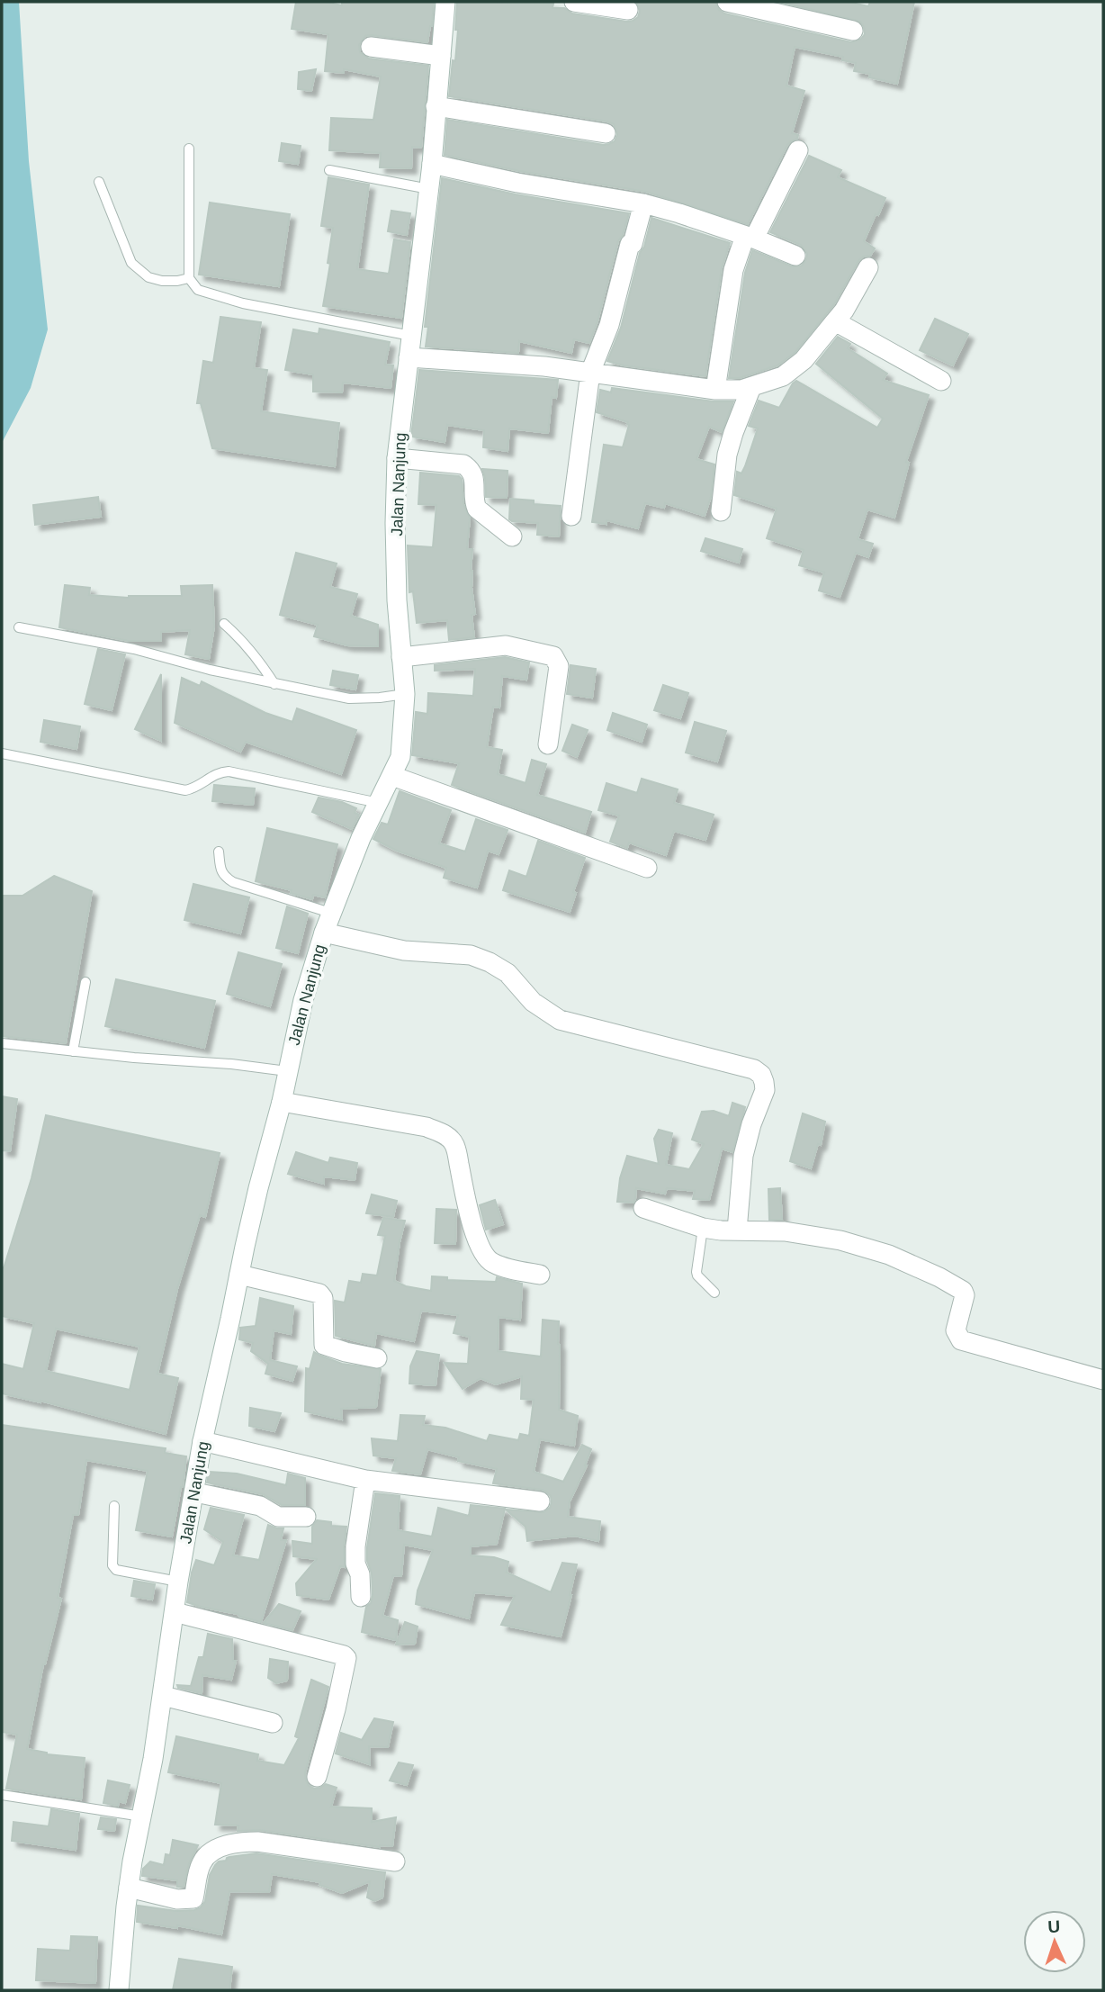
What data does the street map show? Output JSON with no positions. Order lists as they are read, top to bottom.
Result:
{
  "streets": {
    "street": ["Jalan Nanjung"]
  },
  "north": "top"
}
